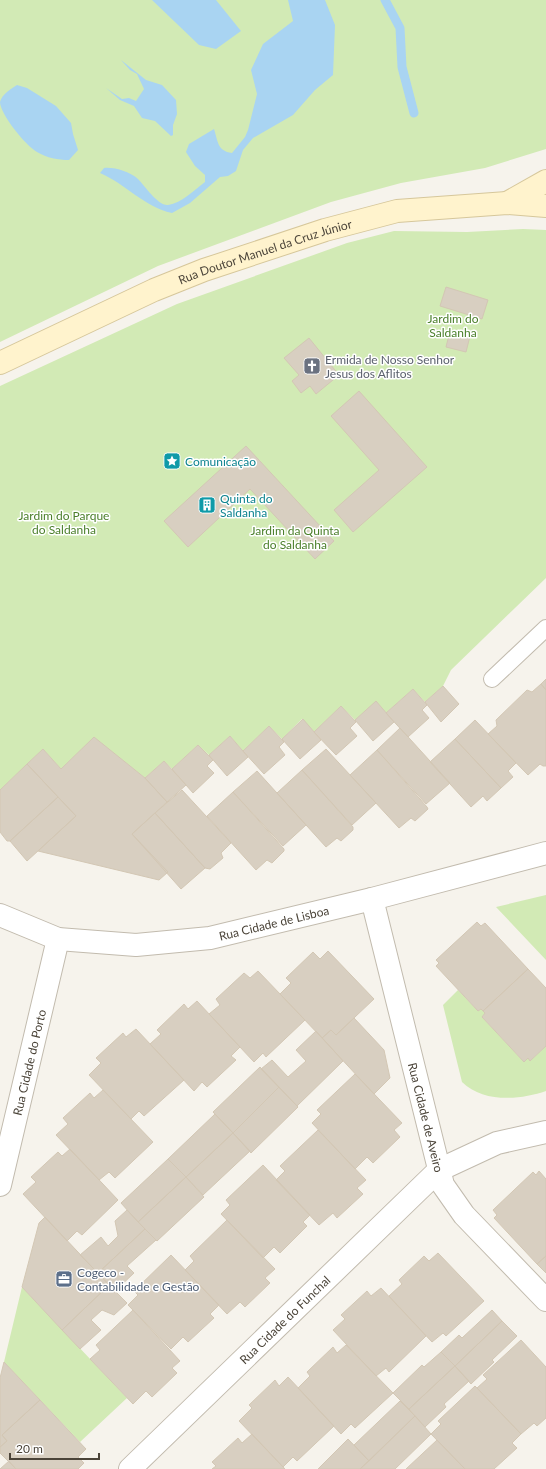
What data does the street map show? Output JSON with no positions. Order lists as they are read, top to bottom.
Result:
{
  "streets": {
    "main road": ["Rua Doutor Manuel da Cruz Júnior"],
    "street": [
      "Rua Cidade de Lisboa",
      "Rua Cidade do Porto",
      "Rua Cidade de Aveiro",
      "Rua Cidade do Funchal"
    ]
  },
  "crossings": [
    ["Rua Cidade de Lisboa", "Rua Cidade do Porto"],
    ["Rua Cidade de Lisboa", "Rua Cidade de Aveiro"],
    ["Rua Cidade de Aveiro", "Rua Cidade do Funchal"]
  ],
  "parks": ["Jardim do Saldanha", "Jardim do Parque do Saldanha", "Jardim da Quinta do Saldanha"],
  "places": {
    "church": ["Ermida de Nosso Senhor Jesus dos Aflitos"],
    "place": ["Comunicação"],
    "building": ["Quinta do Saldanha"],
    "office": ["Cogeco - Contabilidade e Gestão"]
  },
  "scale_bar": "20 m"
}
